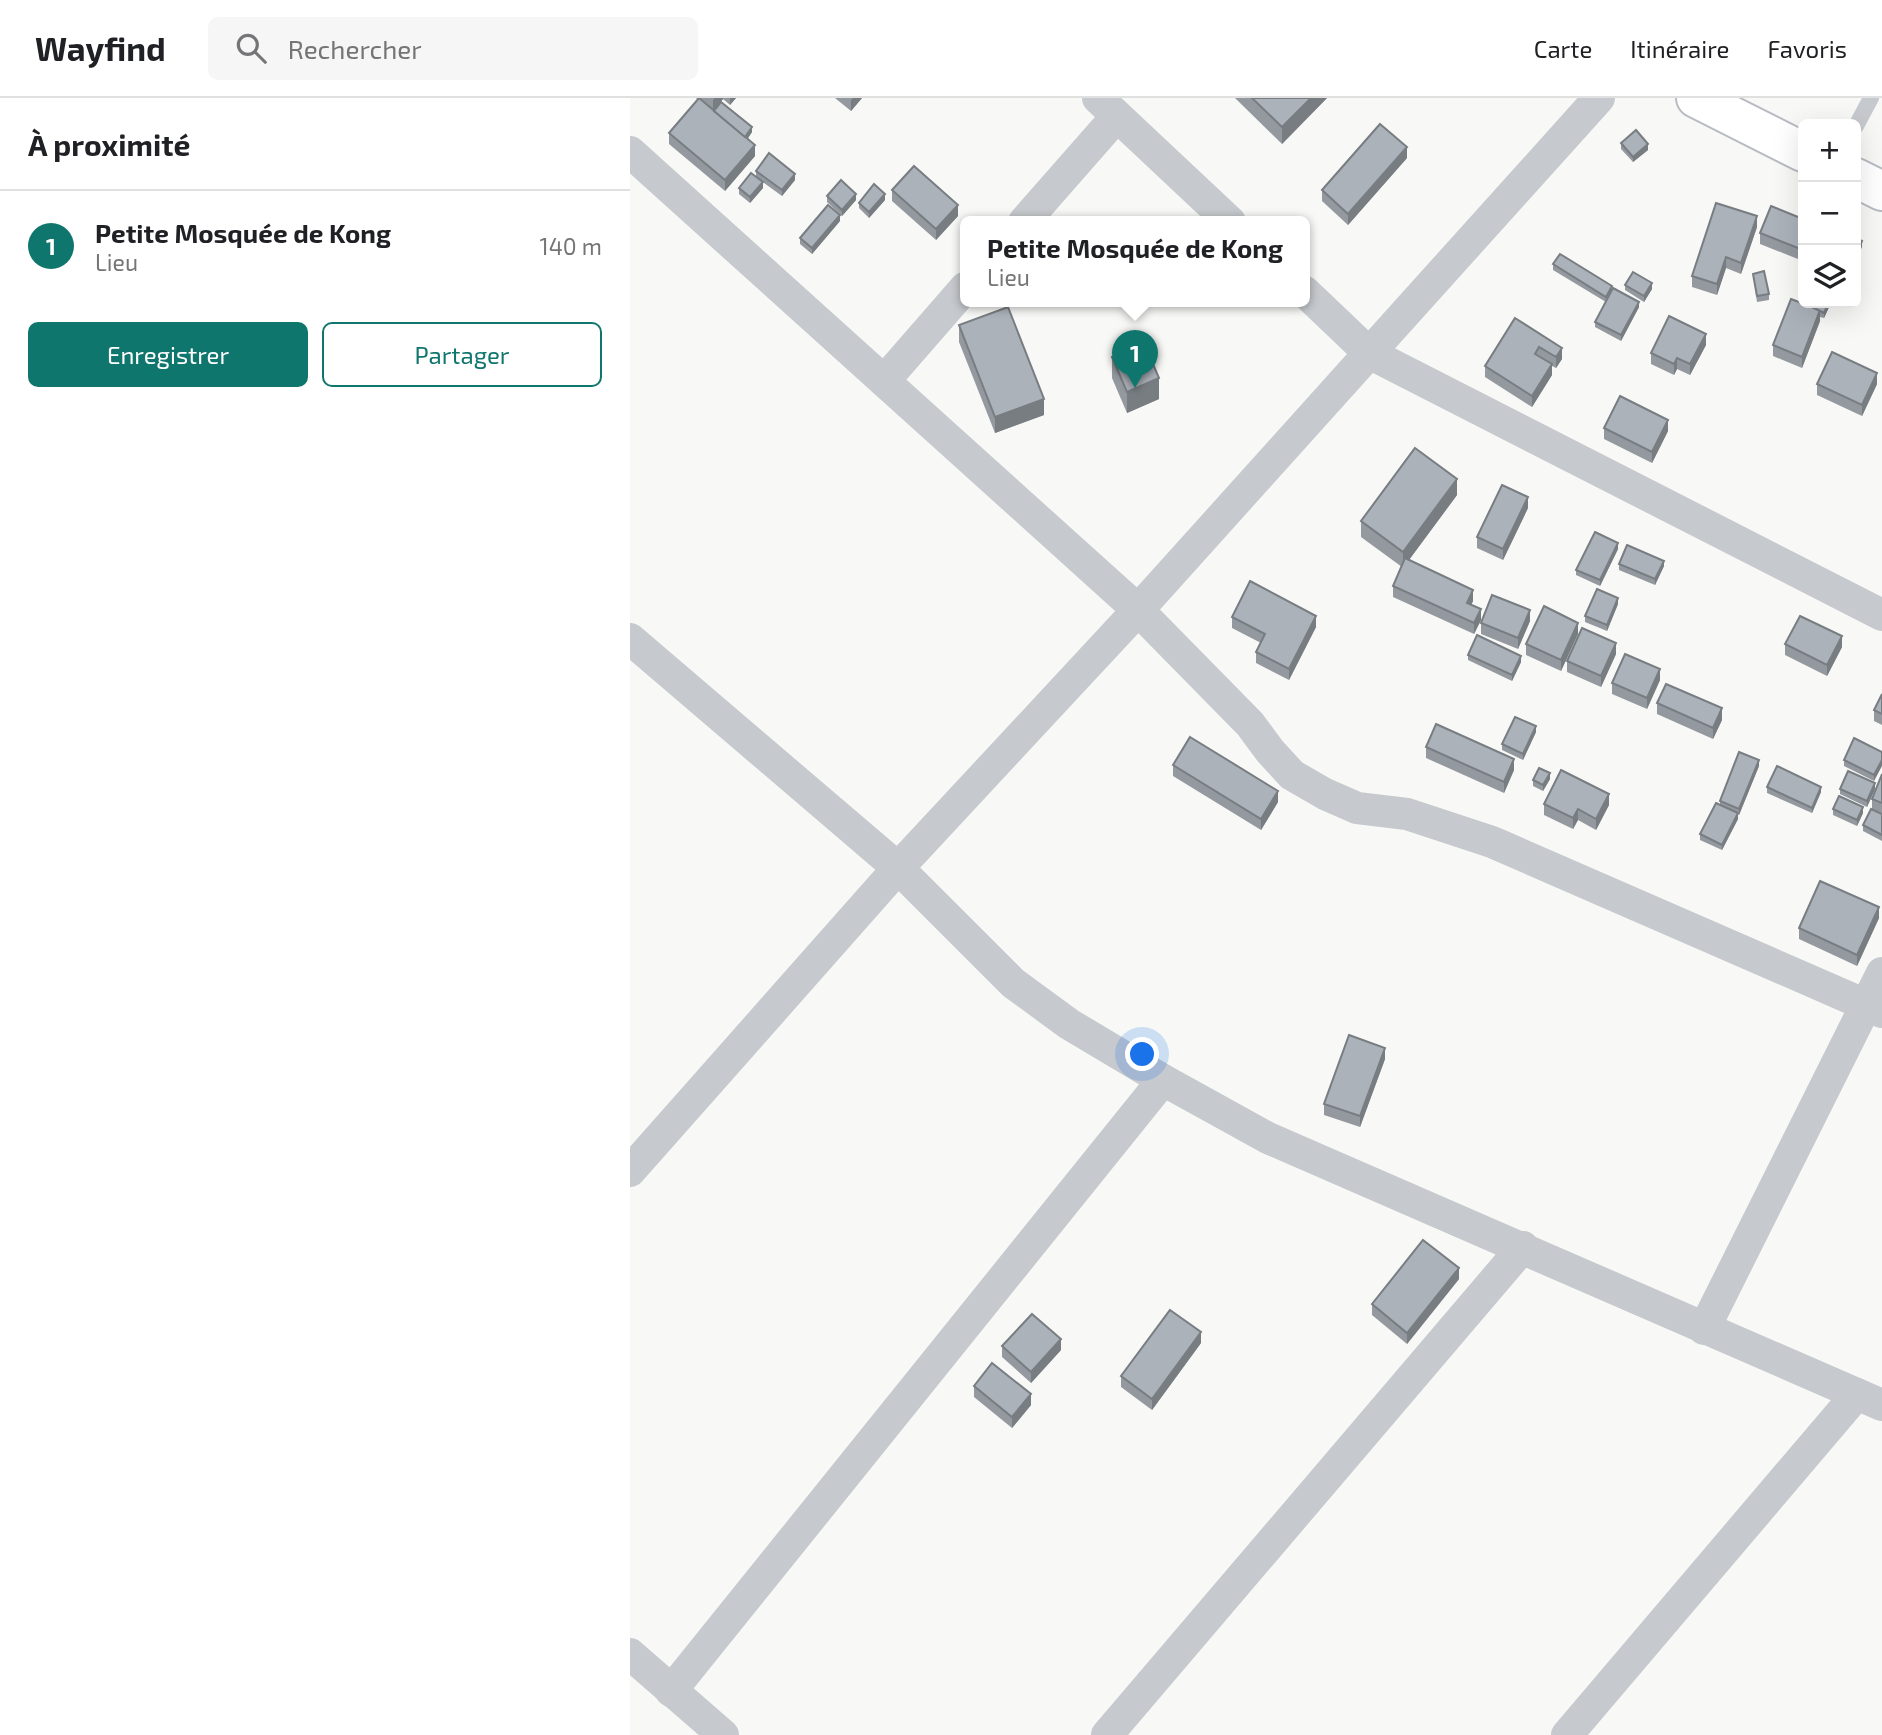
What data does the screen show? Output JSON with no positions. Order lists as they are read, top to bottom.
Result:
{
  "page": {
    "header": "Wayfind",
    "search": "Rechercher",
    "nav": ["Carte", "Itinéraire", "Favoris"],
    "heading": "À proximité",
    "map_buttons": ["+", "−"],
    "list": [
      {
        "mark": "1",
        "name": "Petite Mosquée de Kong",
        "note": "Lieu",
        "value": "140 m"
      }
    ],
    "popup": ["Petite Mosquée de Kong", "Lieu"],
    "buttons": ["Enregistrer", "Partager"],
    "pins": "1"
  }
}
